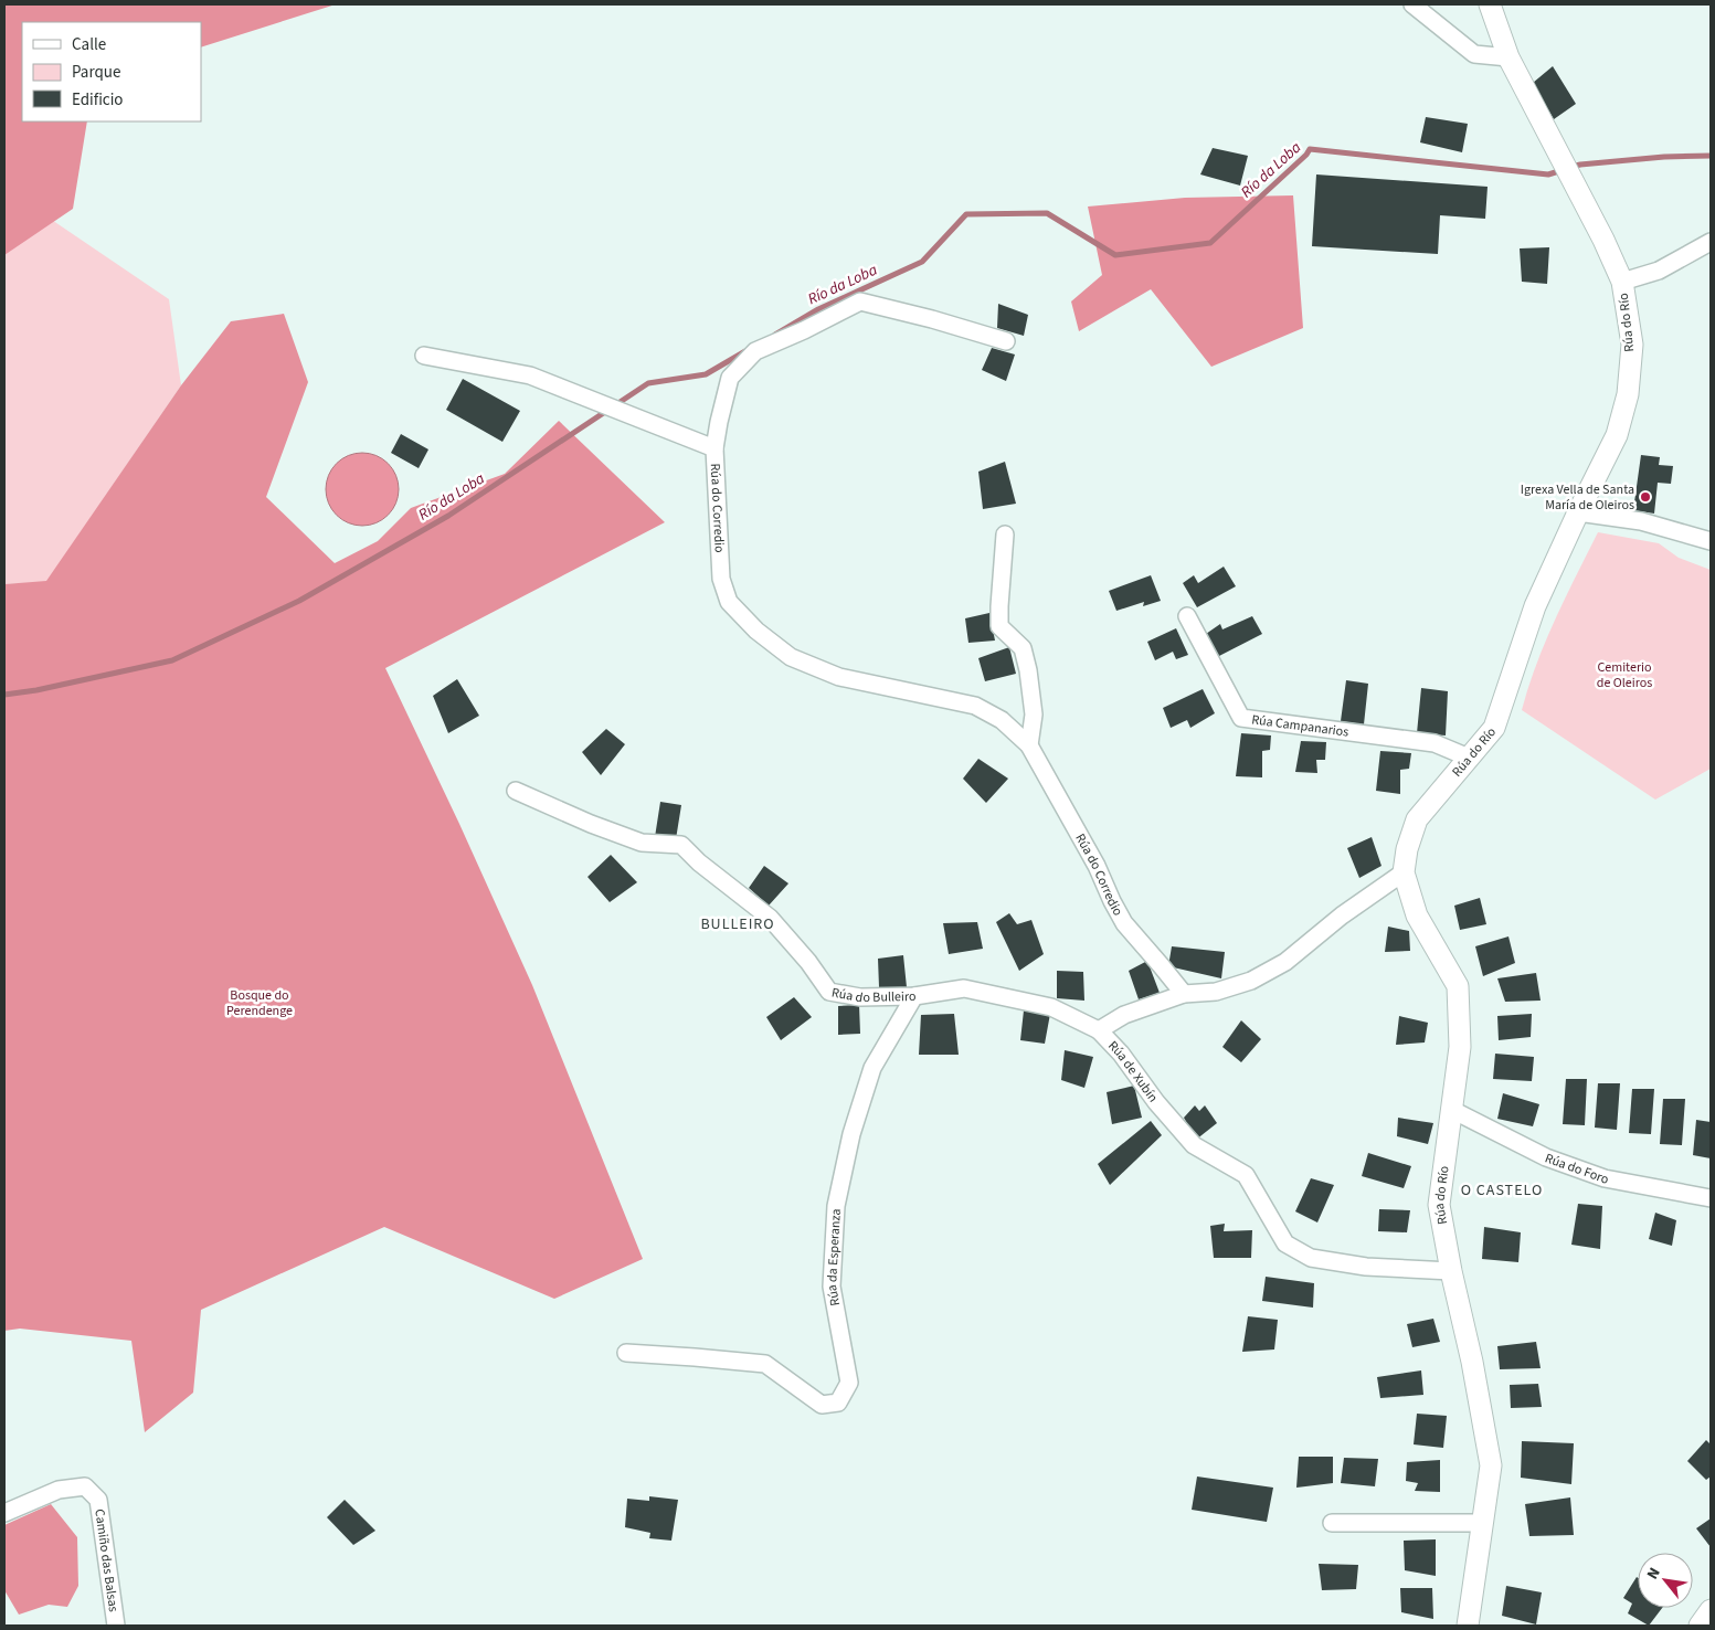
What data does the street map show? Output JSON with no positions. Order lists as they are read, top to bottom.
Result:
{
  "streets": {
    "street": [
      "Rúa do Río",
      "Rúa do Corredio",
      "Rúa Campanarios",
      "Rúa do Bulleiro",
      "Rúa de Xubín",
      "Rúa do Foro",
      "Rúa da Esperanza",
      "Camiño das Balsas"
    ]
  },
  "crossings": [
    ["Rúa do Río", "Rúa Campanarios"],
    ["Rúa do Río", "Rúa de Xubín"],
    ["Rúa do Río", "Rúa do Foro"],
    ["Rúa do Corredio", "Rúa de Xubín"],
    ["Rúa do Bulleiro", "Rúa de Xubín"],
    ["Rúa do Bulleiro", "Rúa da Esperanza"]
  ],
  "districts": ["BULLEIRO", "O CASTELO"],
  "water": ["Río da Loba"],
  "parks": ["Cemiterio de Oleiros", "Bosque do Perendenge"],
  "places": ["Igrexa Vella de Santa María de Oleiros"],
  "legend": ["Calle", "Parque", "Edificio"],
  "north": "top left"
}
